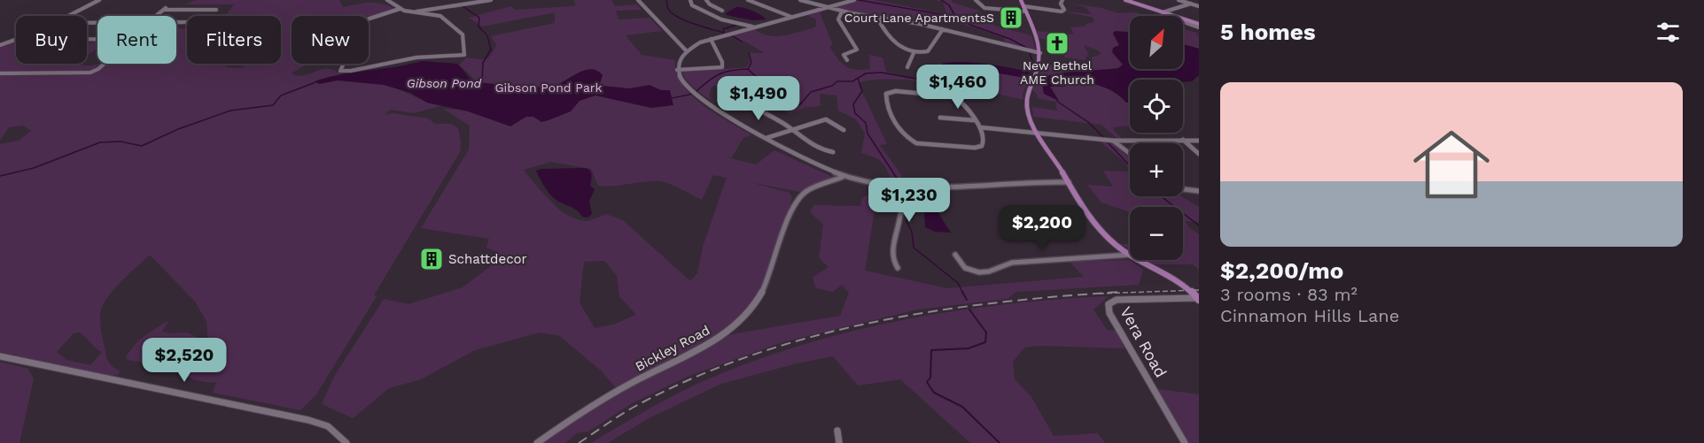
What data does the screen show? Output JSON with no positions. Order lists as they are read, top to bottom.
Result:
{
  "streets": {
    "street": ["Vera Road", "Bickley Road"]
  },
  "water": ["Gibson Pond"],
  "parks": ["Gibson Pond Park"],
  "places": {
    "building": ["Court Lane ApartmentsS", "Schattdecor"],
    "church": ["New Bethel AME Church"]
  },
  "north": "top right",
  "page": {
    "heading": "5 homes",
    "map_buttons": ["+", "−"],
    "chip": [
      "Buy",
      "Rent",
      "Filters",
      "New"
    ],
    "list": [
      {
        "name": "$2,200/mo",
        "note": "3 rooms · 83 m² · Cinnamon Hills Lane"
      }
    ],
    "price": [
      "$1,460",
      "$1,490",
      "$1,230",
      "$2,200",
      "$2,520"
    ]
  }
}
